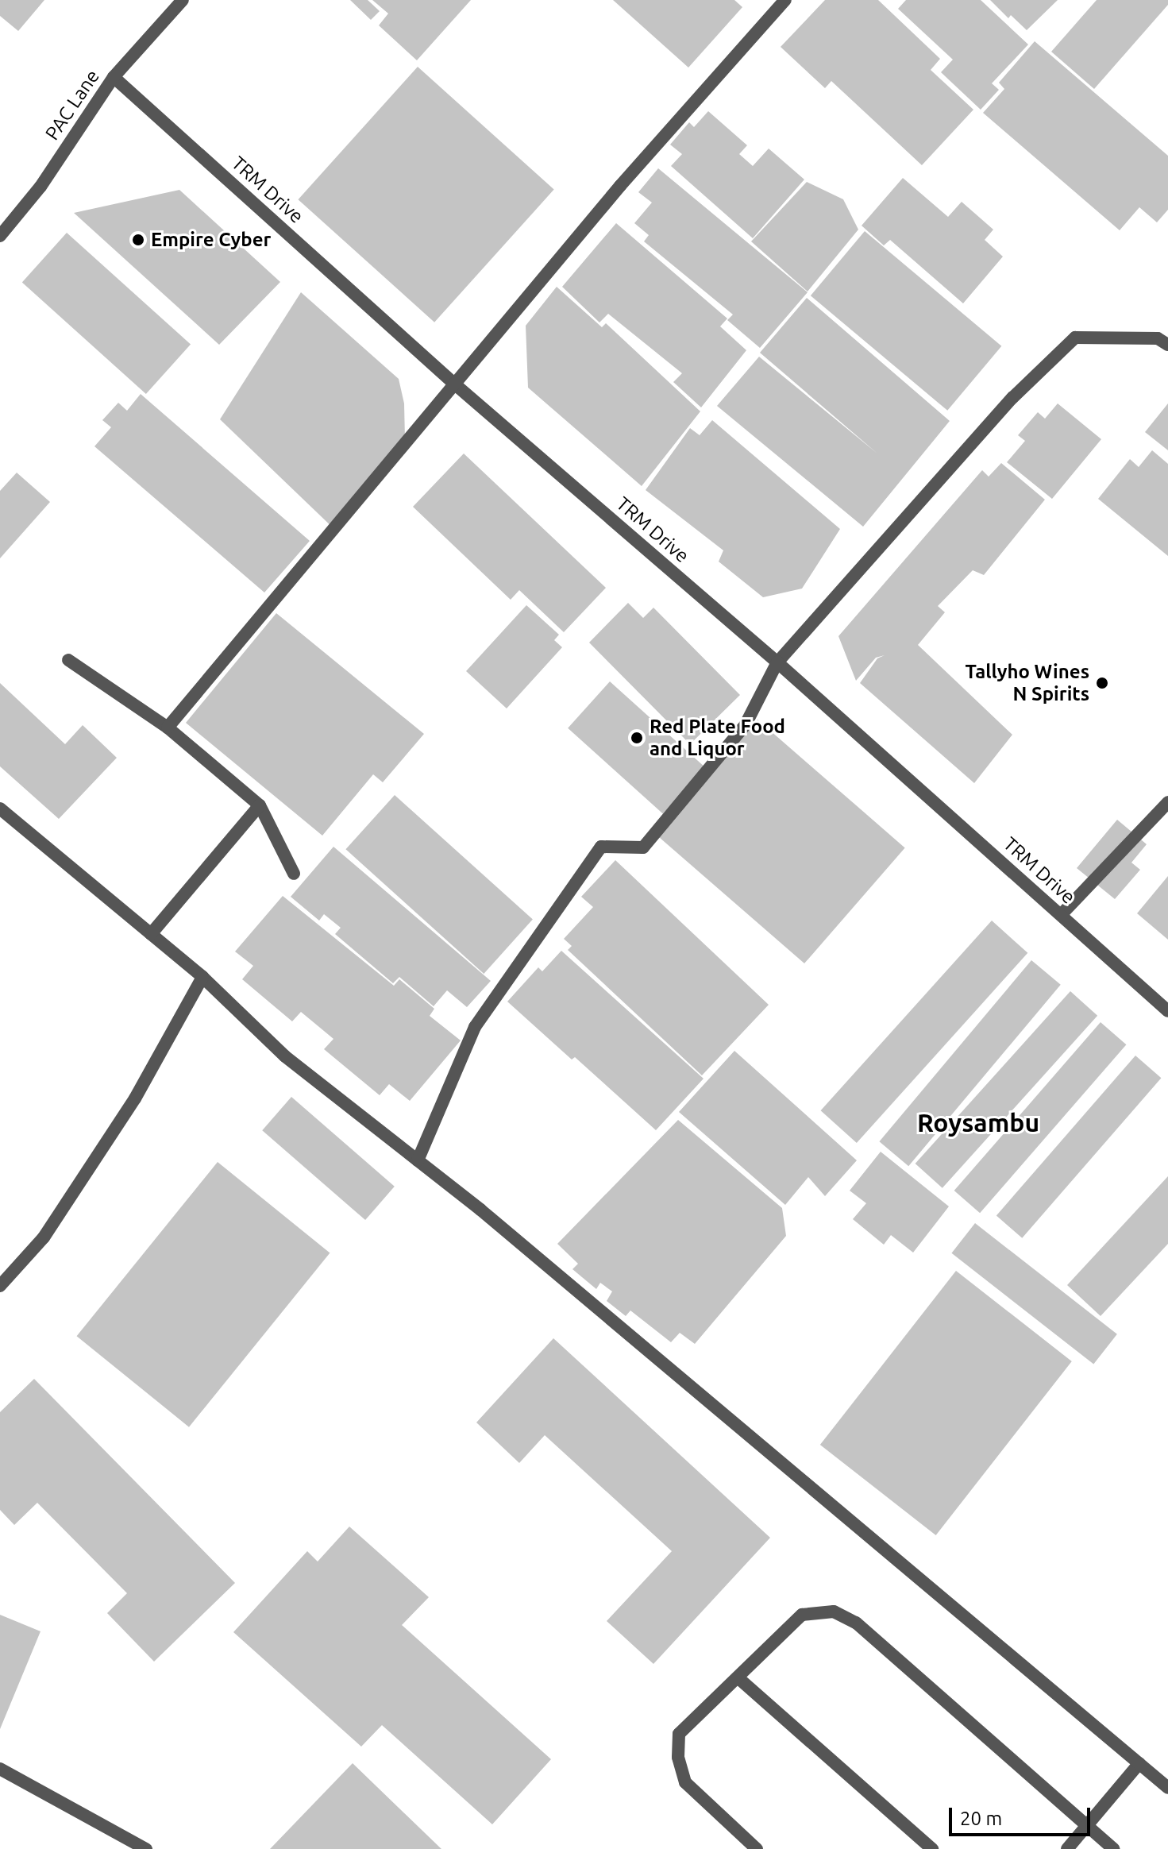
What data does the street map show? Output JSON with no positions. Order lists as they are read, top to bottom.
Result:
{
  "streets": {
    "street": ["PAC Lane", "TRM Drive"]
  },
  "crossings": [
    ["PAC Lane", "TRM Drive"]
  ],
  "districts": ["Roysambu"],
  "places": ["Empire Cyber", "Tallyho Wines N Spirits", "Red Plate Food and Liquor"],
  "scale_bar": "20 m"
}
